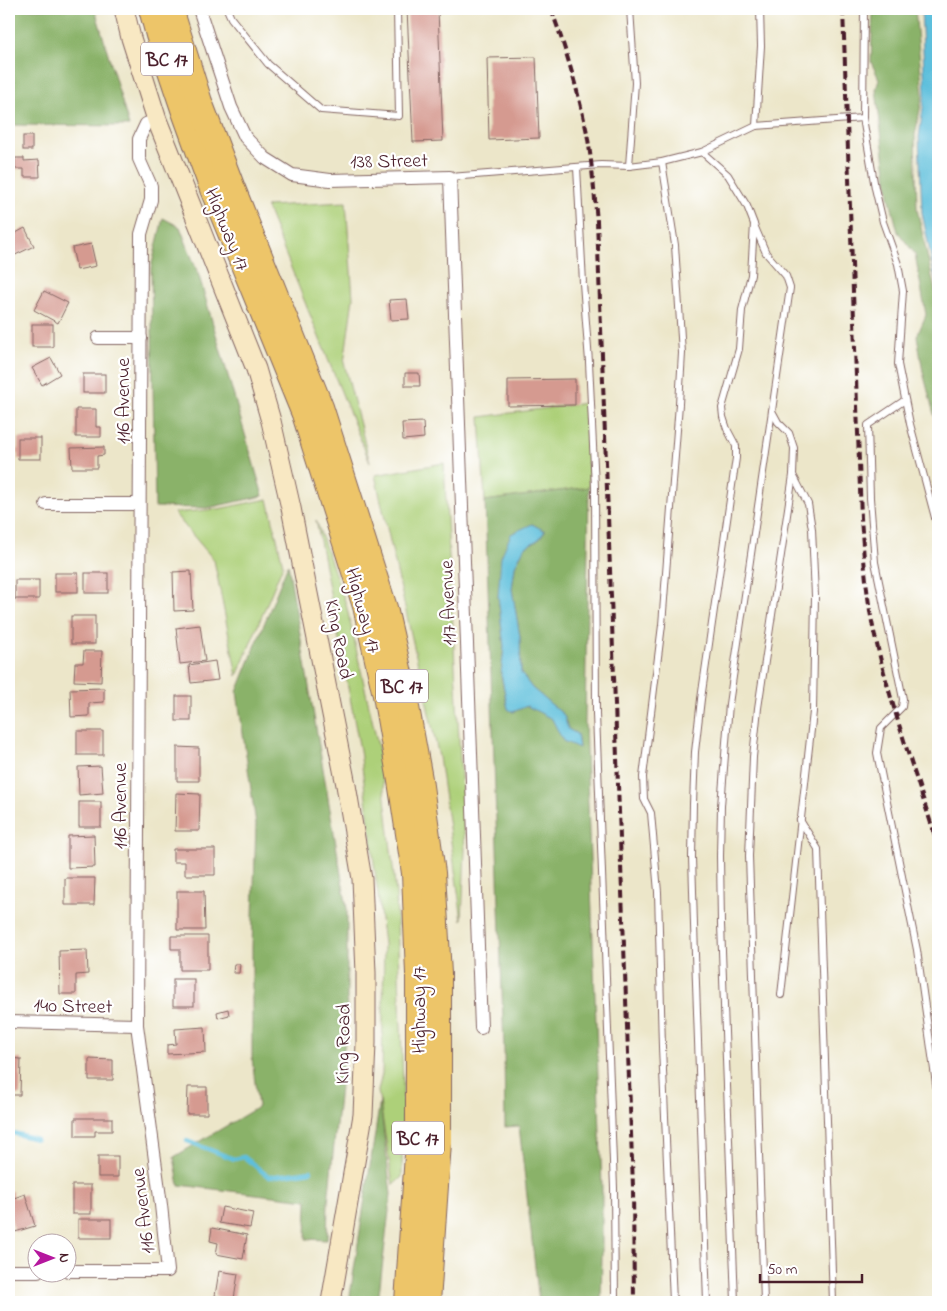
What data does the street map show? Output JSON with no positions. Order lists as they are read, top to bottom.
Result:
{
  "streets": {
    "highway": ["BC 17", "Highway 17"],
    "street": [
      "138 Street",
      "116 Avenue",
      "117 Avenue",
      "King Road",
      "140 Street"
    ]
  },
  "crossings": [
    ["138 Street", "117 Avenue"],
    ["116 Avenue", "King Road"],
    ["116 Avenue", "140 Street"]
  ],
  "scale_bar": "50 m",
  "north": "right"
}
